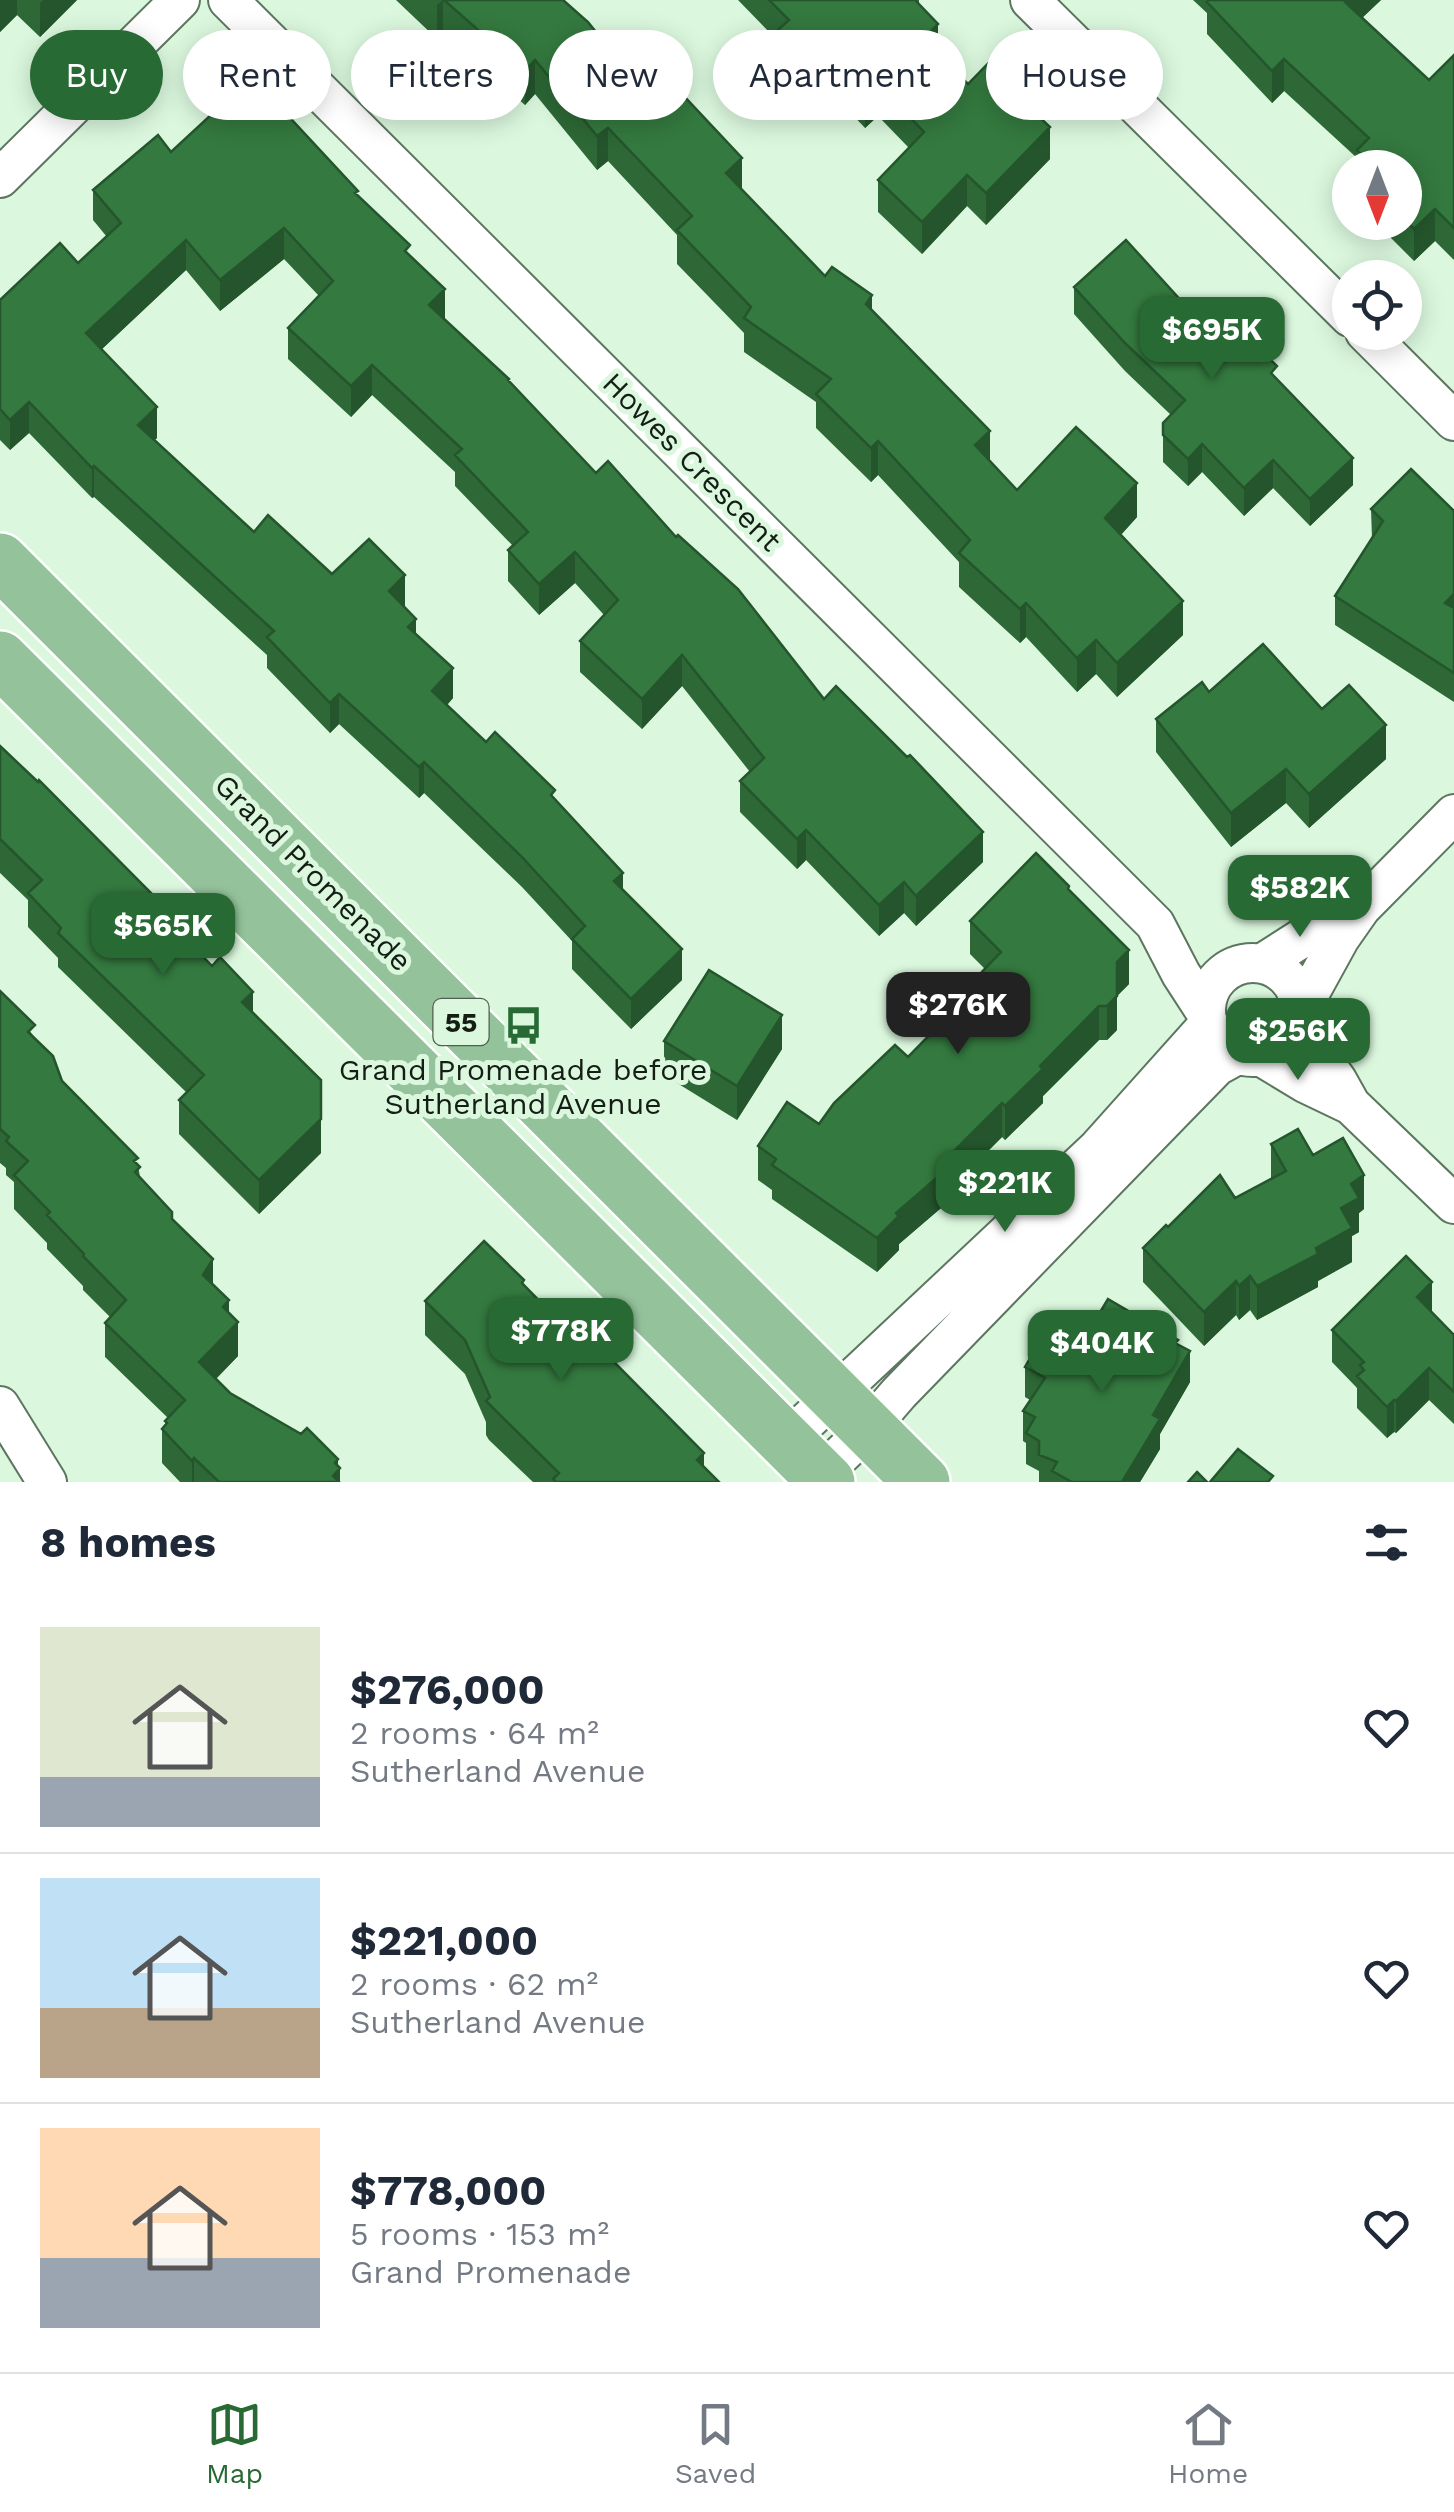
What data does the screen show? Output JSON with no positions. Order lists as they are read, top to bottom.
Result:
{
  "streets": {
    "main road": ["Grand Promenade", "55"],
    "street": ["Howes Crescent"]
  },
  "places": {
    "bus stop": ["Grand Promenade before Sutherland Avenue"]
  },
  "north": "bottom",
  "page": {
    "chip": [
      "Buy",
      "Rent",
      "Filters",
      "New",
      "Apartment",
      "House"
    ],
    "price": [
      "$695K",
      "$582K",
      "$565K",
      "$276K",
      "$256K",
      "$221K",
      "$778K",
      "$404K"
    ],
    "heading": "8 homes",
    "list": [
      {
        "name": "$276,000",
        "note": "2 rooms · 64 m² · Sutherland Avenue"
      },
      {
        "name": "$221,000",
        "note": "2 rooms · 62 m² · Sutherland Avenue"
      },
      {
        "name": "$778,000",
        "note": "5 rooms · 153 m² · Grand Promenade"
      }
    ],
    "tabs": ["Map", "Saved", "Home"]
  }
}
